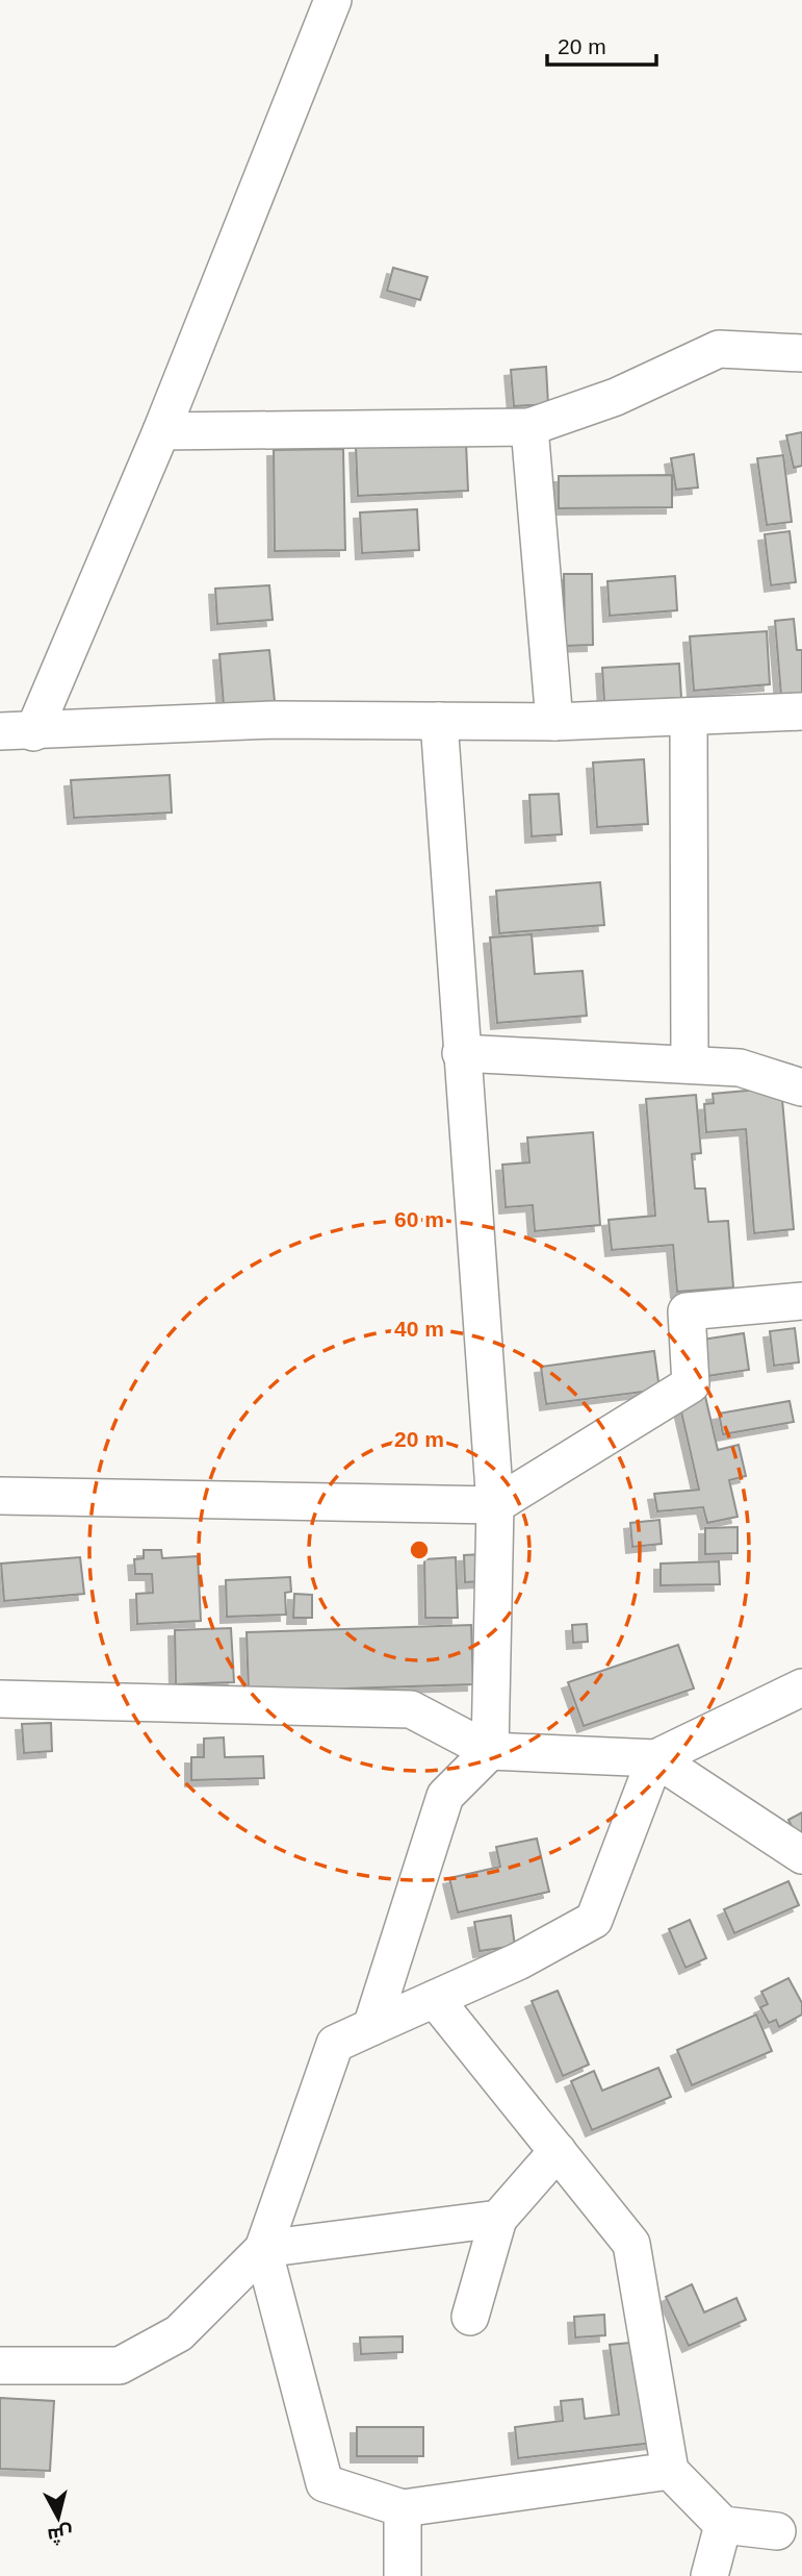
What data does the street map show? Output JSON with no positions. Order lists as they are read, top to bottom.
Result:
{
  "scale_bar": "20 m",
  "north": "bottom",
  "rings": ["60 m", "40 m", "20 m"]
}
